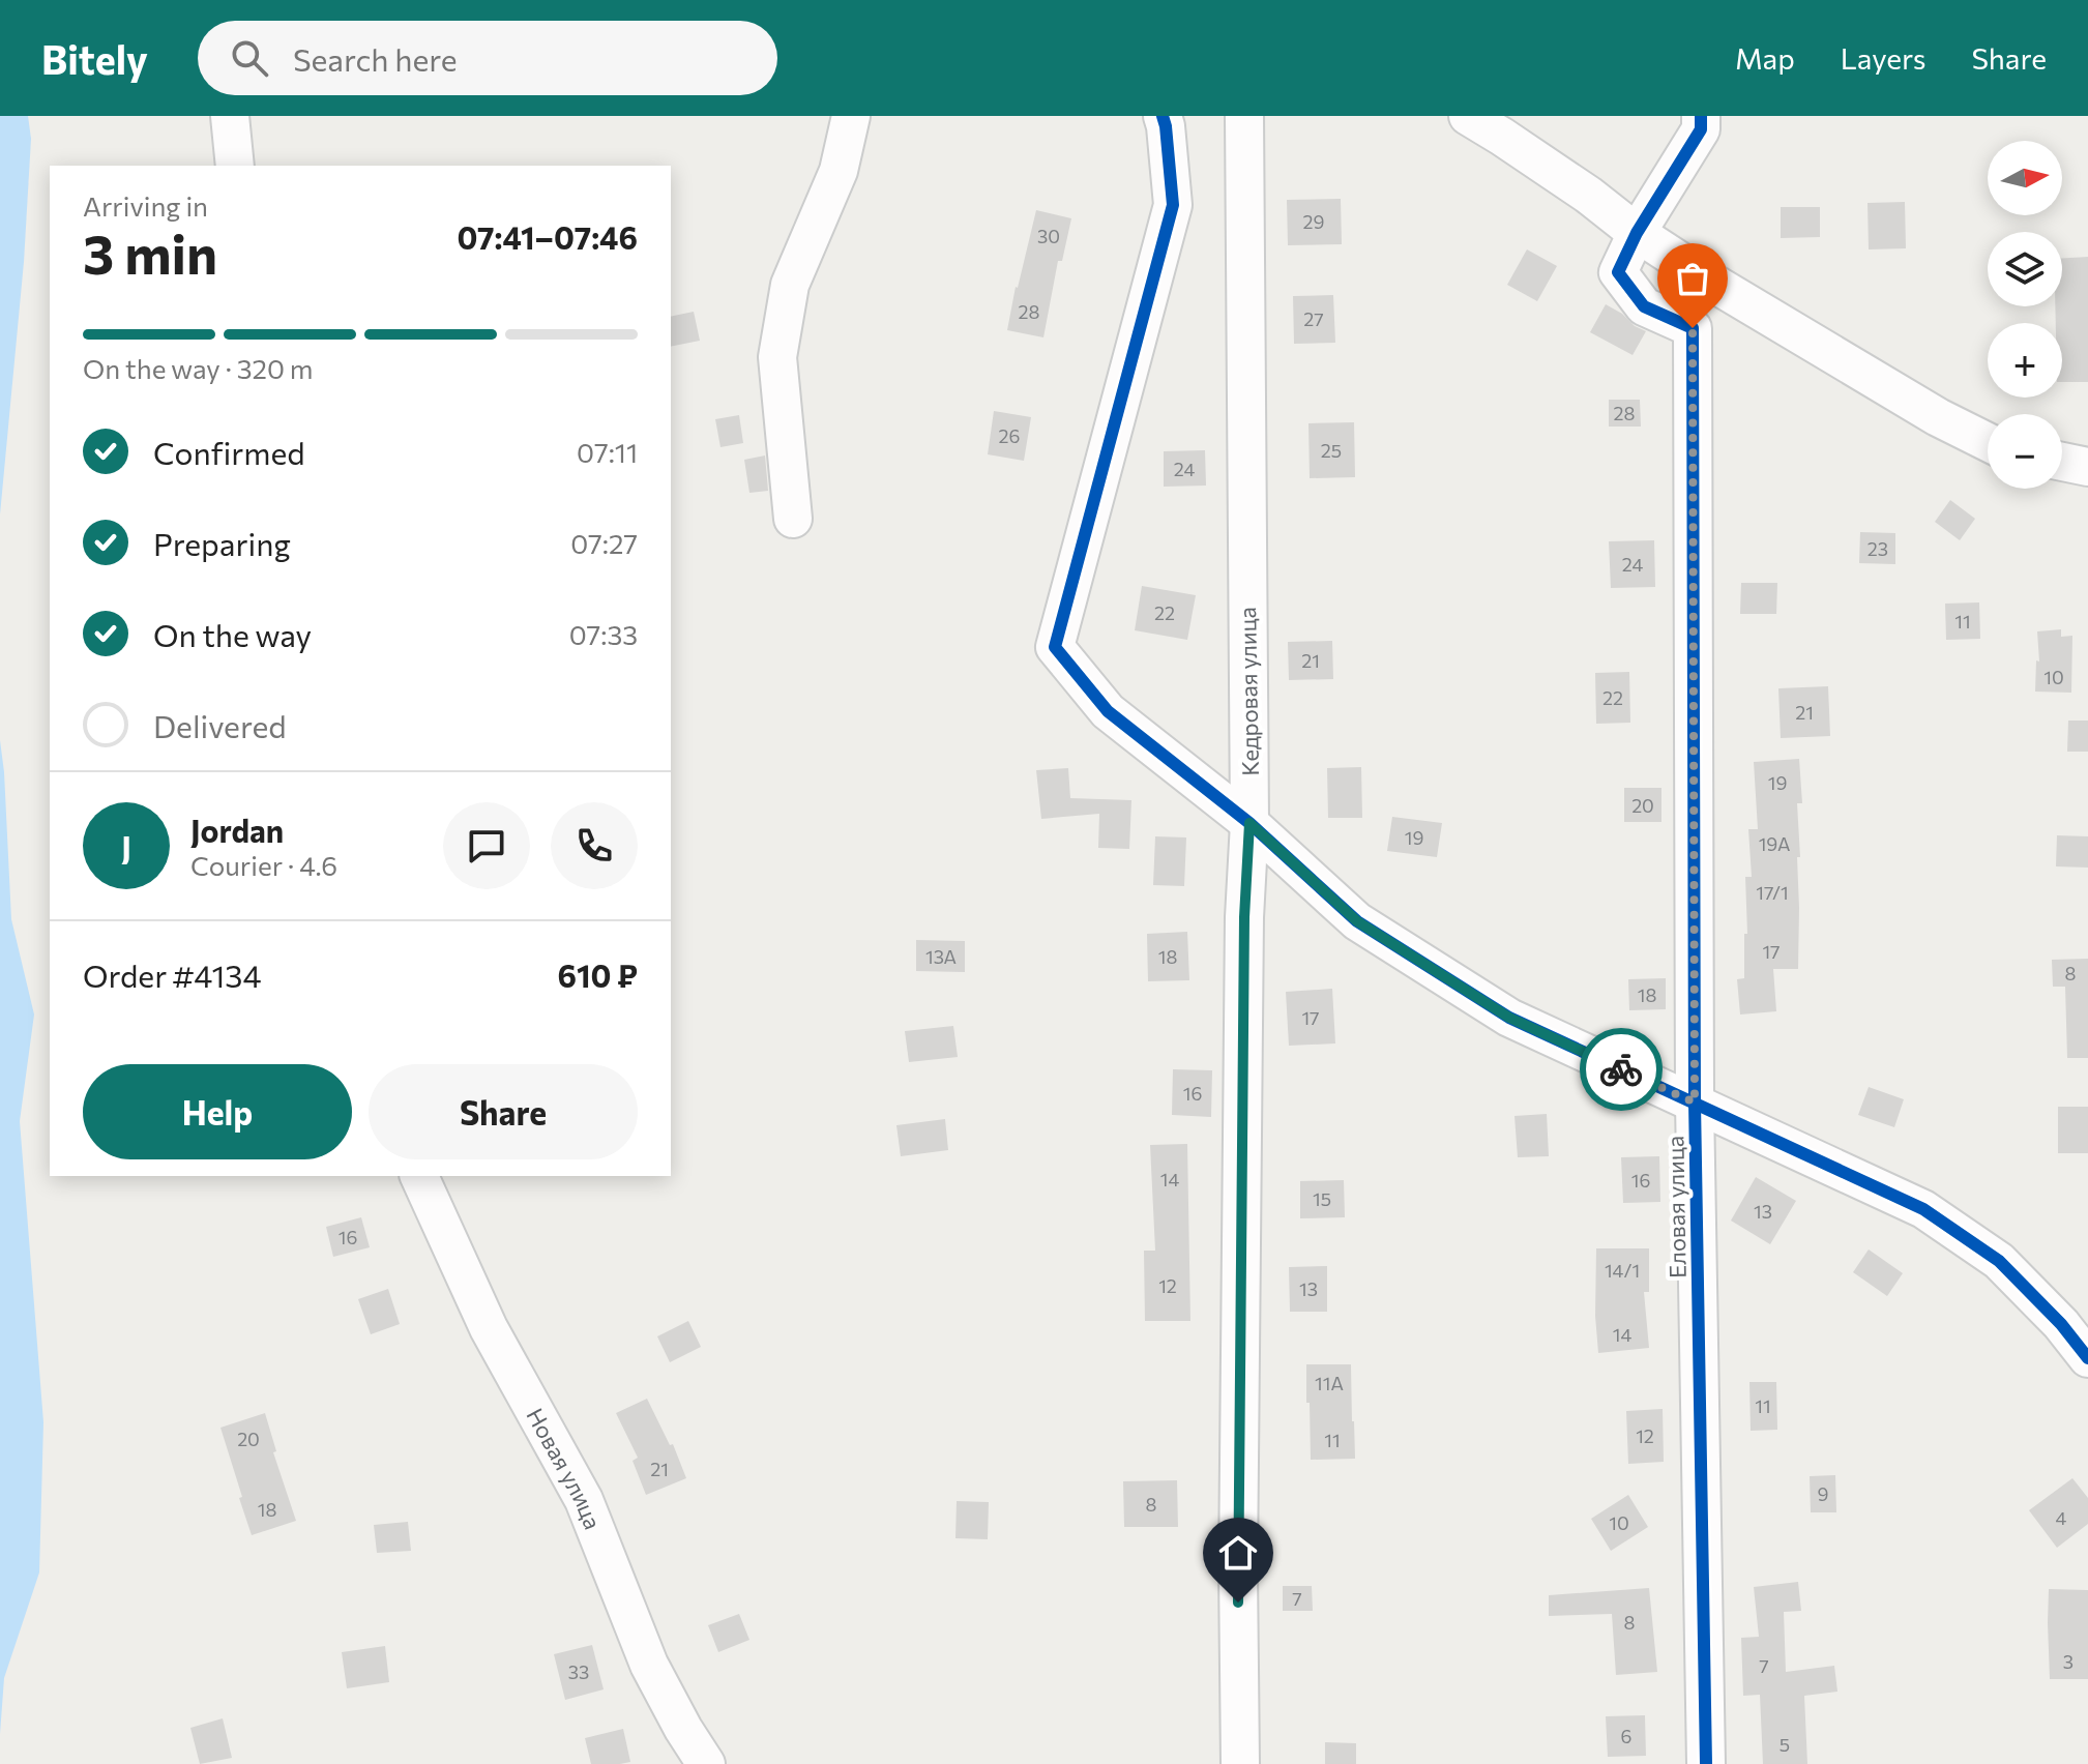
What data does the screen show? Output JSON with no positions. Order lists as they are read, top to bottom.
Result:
{
  "streets": {
    "street": ["Кедровая улица", "Еловая улица", "Новая улица"]
  },
  "house_numbers": [
    "29",
    "30",
    "28",
    "27",
    "28",
    "26",
    "25",
    "24",
    "23",
    "24",
    "22",
    "11",
    "21",
    "10",
    "22",
    "21",
    "19",
    "20",
    "19",
    "19А",
    "17/1",
    "17",
    "13А",
    "18",
    "8",
    "18",
    "17",
    "16",
    "14",
    "16",
    "15",
    "13",
    "16",
    "14/1",
    "12",
    "13",
    "14",
    "11А",
    "11",
    "12",
    "20",
    "11",
    "21",
    "9",
    "8",
    "18",
    "4",
    "10",
    "7",
    "8",
    "3",
    "7",
    "33",
    "6",
    "5"
  ],
  "north": "right",
  "page": {
    "header": "Bitely",
    "search": "Search here",
    "nav": ["Map", "Layers", "Share"],
    "map_buttons": ["+", "−"],
    "heading": ["3 min", "Arriving in", "07:41–07:46"],
    "panel": [
      "Jordan",
      "Courier · 4.6",
      "Order #4134",
      "610 ₽"
    ],
    "bar": "On the way · 320 m",
    "list": [
      ["Confirmed", "07:11"],
      ["Preparing", "07:27"],
      ["On the way", "07:33"],
      "Delivered"
    ],
    "round": "J",
    "buttons": ["Help", "Share"]
  }
}
